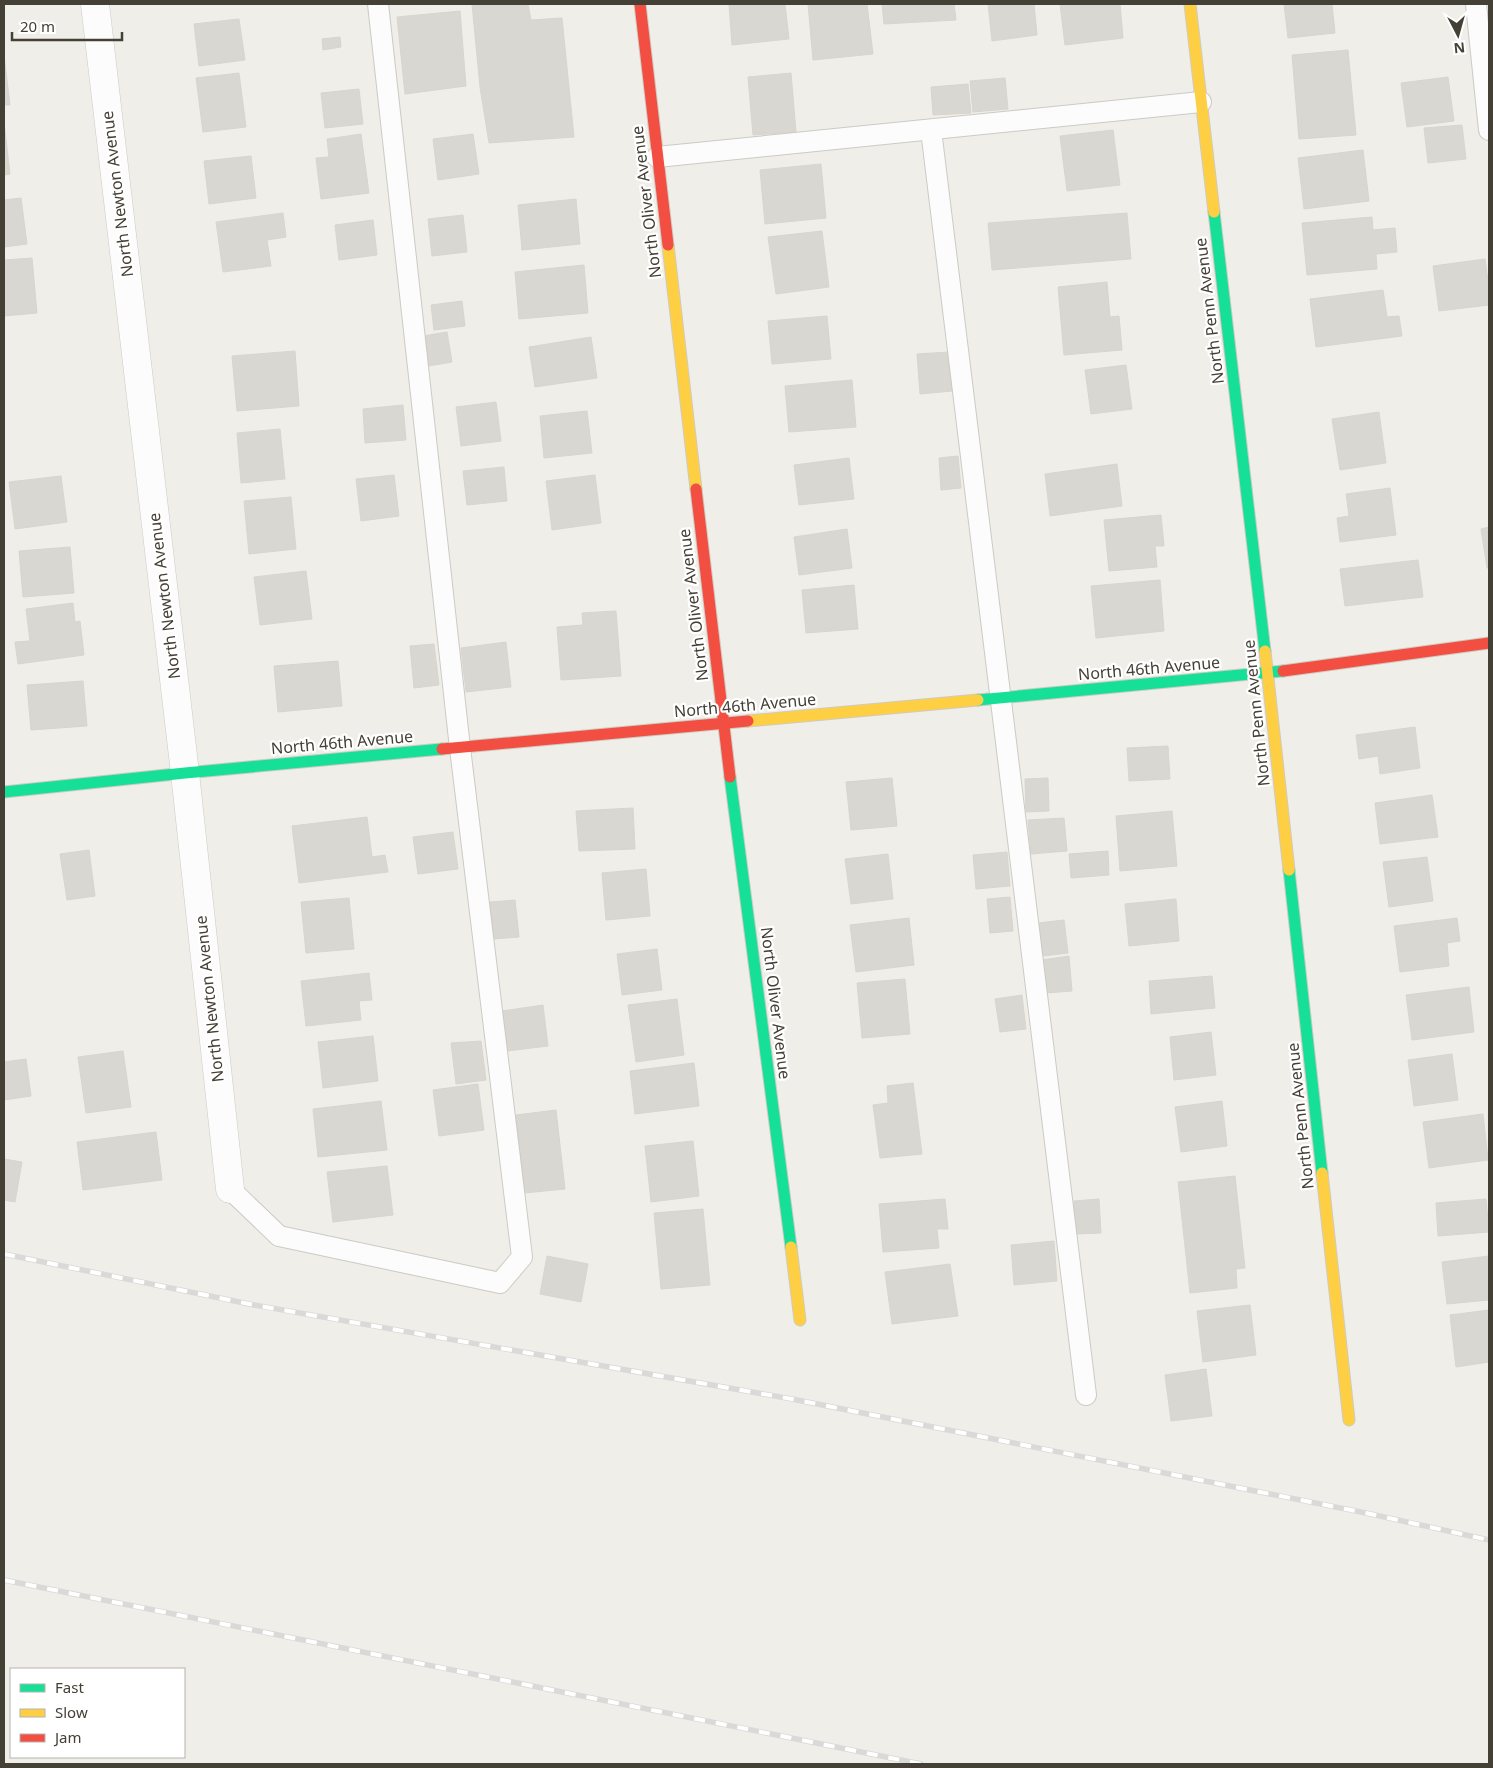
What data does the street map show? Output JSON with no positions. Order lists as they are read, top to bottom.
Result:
{
  "streets": {
    "street": [
      "North Newton Avenue",
      "North Oliver Avenue",
      "North Penn Avenue",
      "North 46th Avenue"
    ]
  },
  "crossings": [
    ["North Newton Avenue", "North 46th Avenue"],
    ["North Oliver Avenue", "North 46th Avenue"],
    ["North Penn Avenue", "North 46th Avenue"]
  ],
  "legend": ["Fast", "Slow", "Jam"],
  "scale_bar": "20 m",
  "north": "bottom"
}
